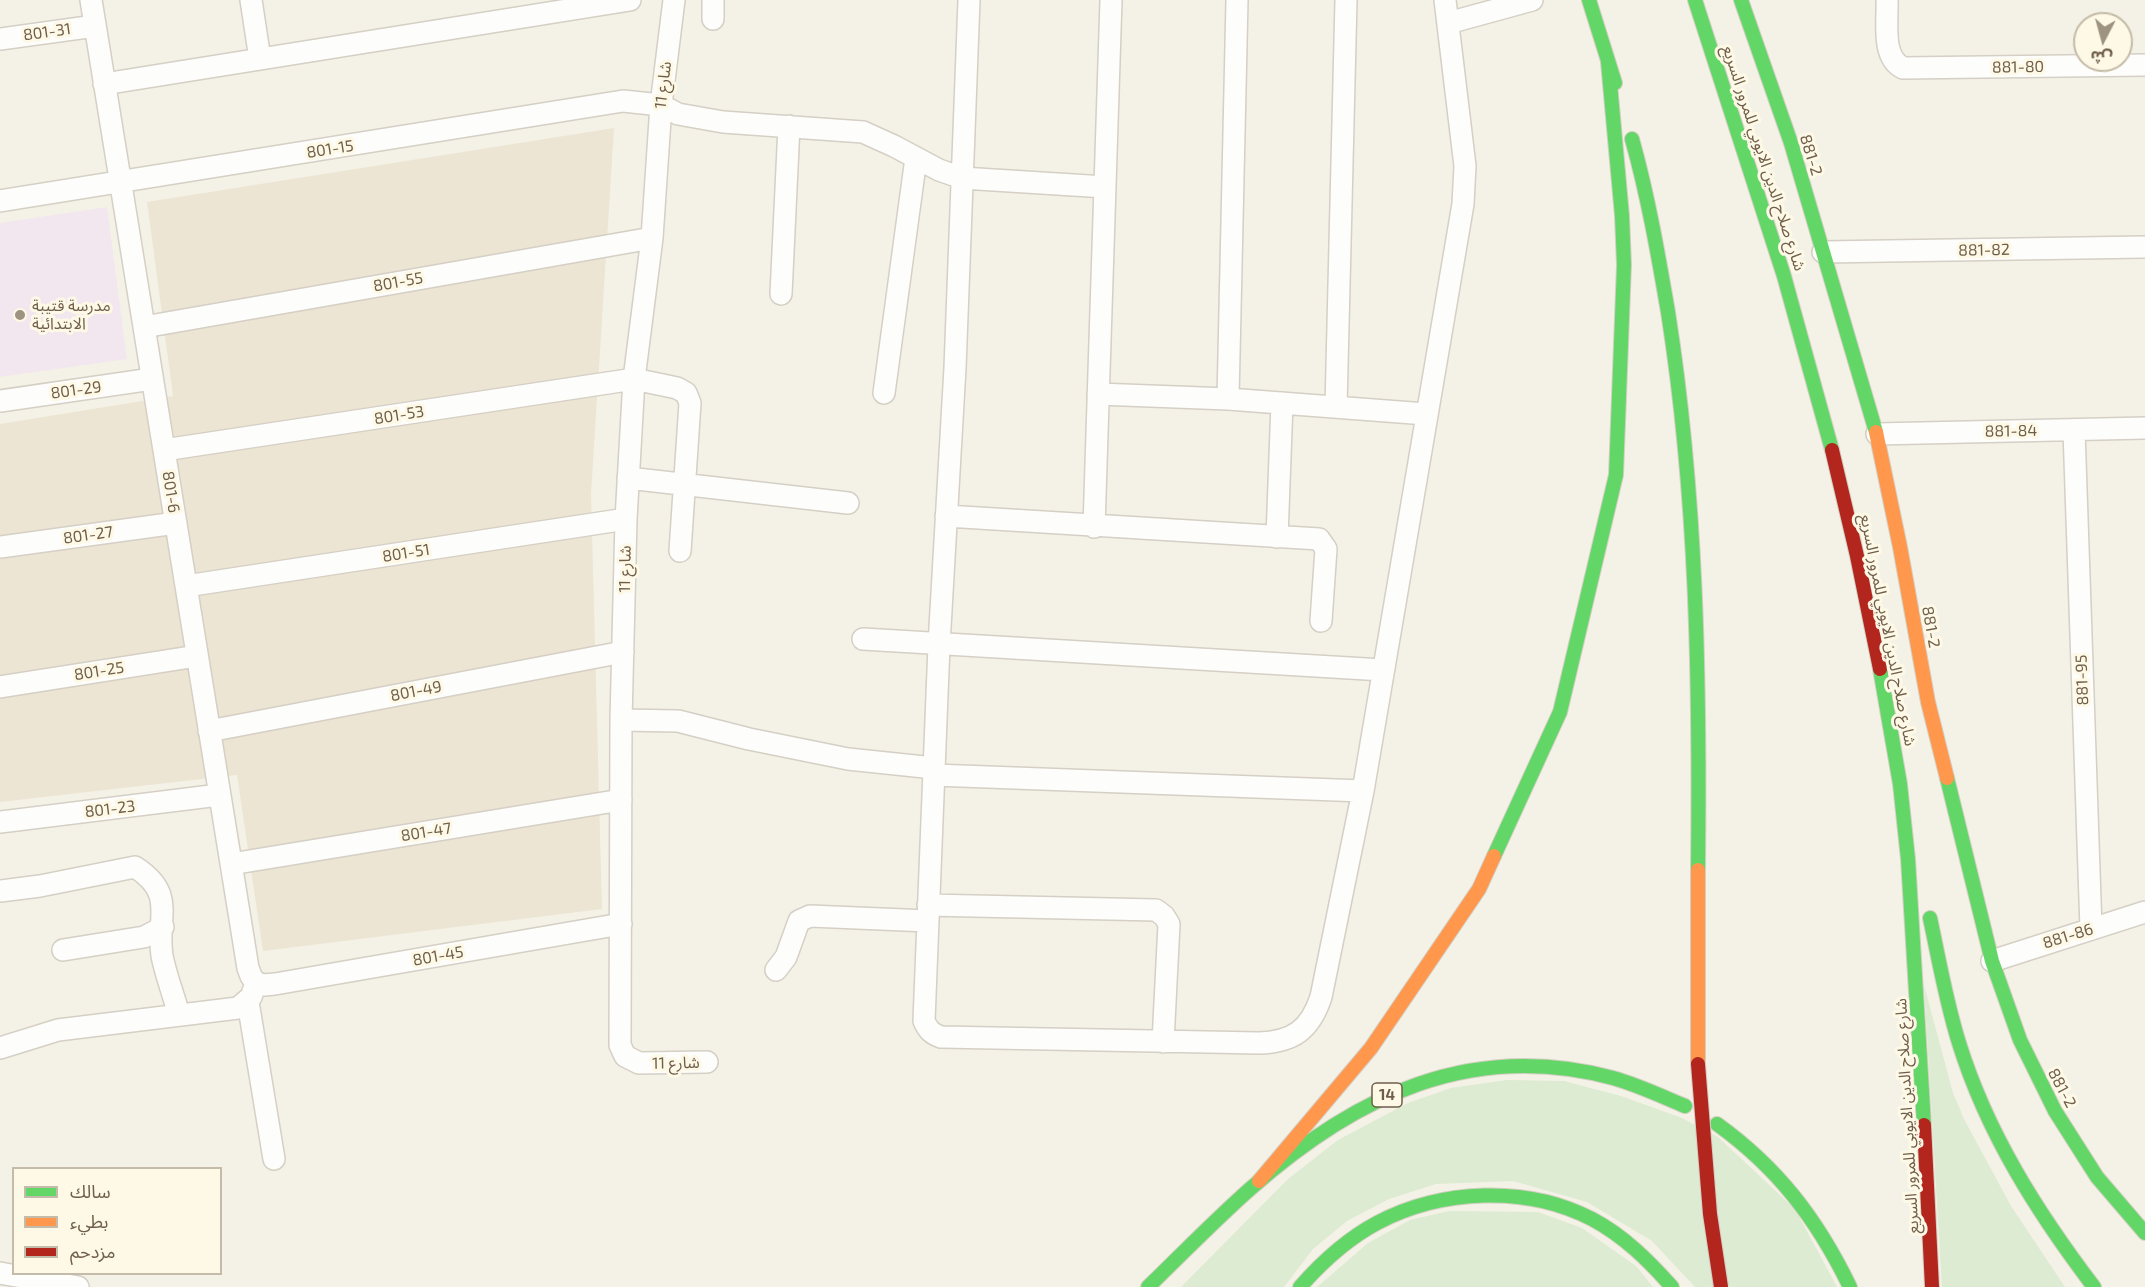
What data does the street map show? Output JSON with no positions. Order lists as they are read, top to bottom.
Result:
{
  "streets": {
    "main road": ["881-2", "شارع صلاح الدين الايوبي للمرور السريع", "14"],
    "street": [
      "801-31",
      "881-80",
      "شارع 11",
      "801-15",
      "881-82",
      "801-55",
      "801-29",
      "801-53",
      "881-84",
      "801-6",
      "801-27",
      "801-51",
      "801-25",
      "881-95",
      "801-49",
      "801-23",
      "801-47",
      "881-86",
      "801-45"
    ]
  },
  "crossings": [
    ["801-31", "801-6"],
    ["شارع 11", "801-15"],
    ["شارع 11", "801-55"],
    ["شارع 11", "801-53"],
    ["شارع 11", "801-51"],
    ["شارع 11", "801-49"],
    ["شارع 11", "801-47"],
    ["شارع 11", "801-45"],
    ["801-15", "801-6"],
    ["881-2", "881-82"],
    ["881-2", "881-84"],
    ["881-2", "881-86"],
    ["801-55", "801-6"],
    ["801-29", "801-6"],
    ["801-53", "801-6"],
    ["881-84", "881-95"],
    ["801-6", "801-27"],
    ["801-6", "801-51"],
    ["801-6", "801-25"],
    ["801-6", "801-49"],
    ["801-6", "801-23"],
    ["801-6", "801-47"],
    ["801-6", "801-45"],
    ["881-95", "881-86"]
  ],
  "places": ["مدرسة قتيبة الابتدائية"],
  "legend": ["سالك", "بطيء", "مزدحم"],
  "north": "bottom"
}
